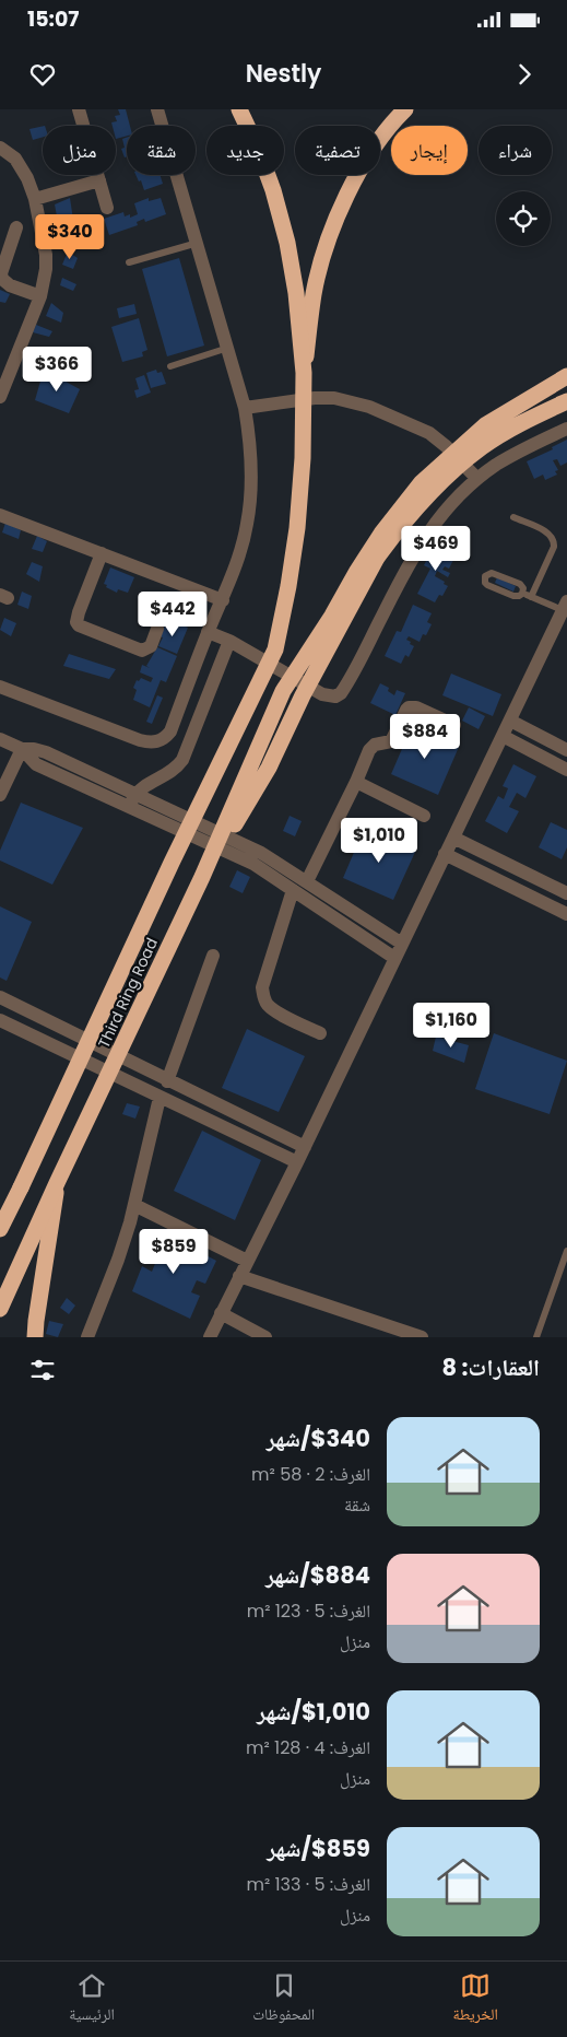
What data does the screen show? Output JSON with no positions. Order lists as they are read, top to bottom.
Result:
{
  "streets": {
    "highway": ["Third Ring Road"]
  },
  "page": {
    "status": "15:07",
    "header": "Nestly",
    "chip": [
      "شراء",
      "إيجار",
      "تصفية",
      "جديد",
      "شقة",
      "منزل"
    ],
    "price": [
      "$340",
      "$366",
      "$469",
      "$442",
      "$884",
      "$1,010",
      "$1,160",
      "$859"
    ],
    "heading": "العقارات: 8",
    "list": [
      {
        "name": "$340/شهر",
        "note": "الغرف: 2 · 58 m² · شقة"
      },
      {
        "name": "$884/شهر",
        "note": "الغرف: 5 · 123 m² · منزل"
      },
      {
        "name": "$1,010/شهر",
        "note": "الغرف: 4 · 128 m² · منزل"
      },
      {
        "name": "$859/شهر",
        "note": "الغرف: 5 · 133 m² · منزل"
      }
    ],
    "tabs": ["الخريطة", "المحفوظات", "الرئيسية"]
  }
}
